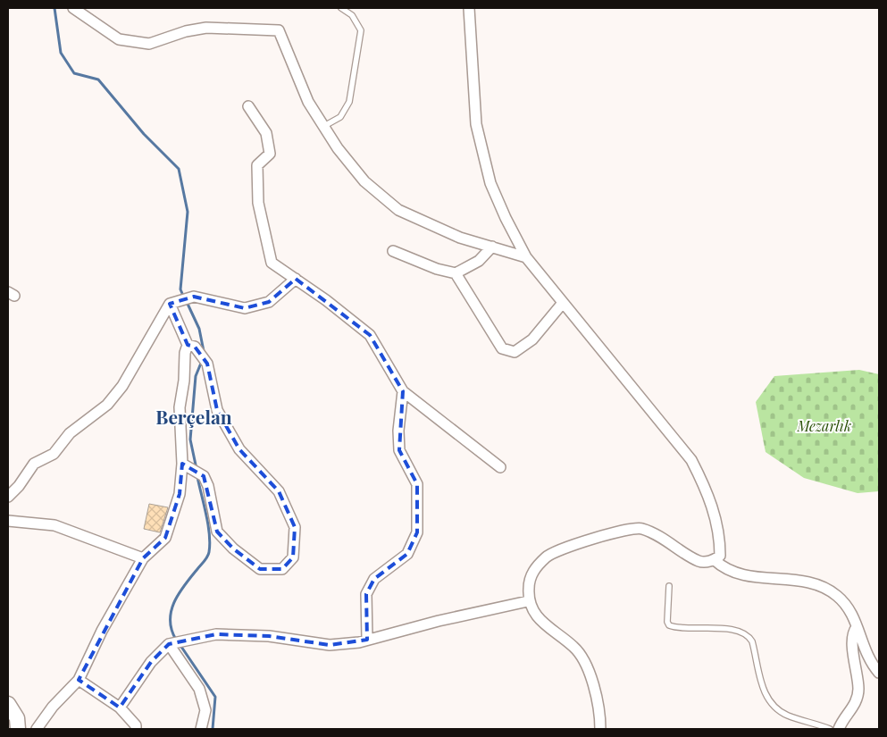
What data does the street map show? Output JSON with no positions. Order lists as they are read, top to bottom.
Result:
{
  "districts": ["Berçelan"],
  "parks": ["Mezarlık"]
}
